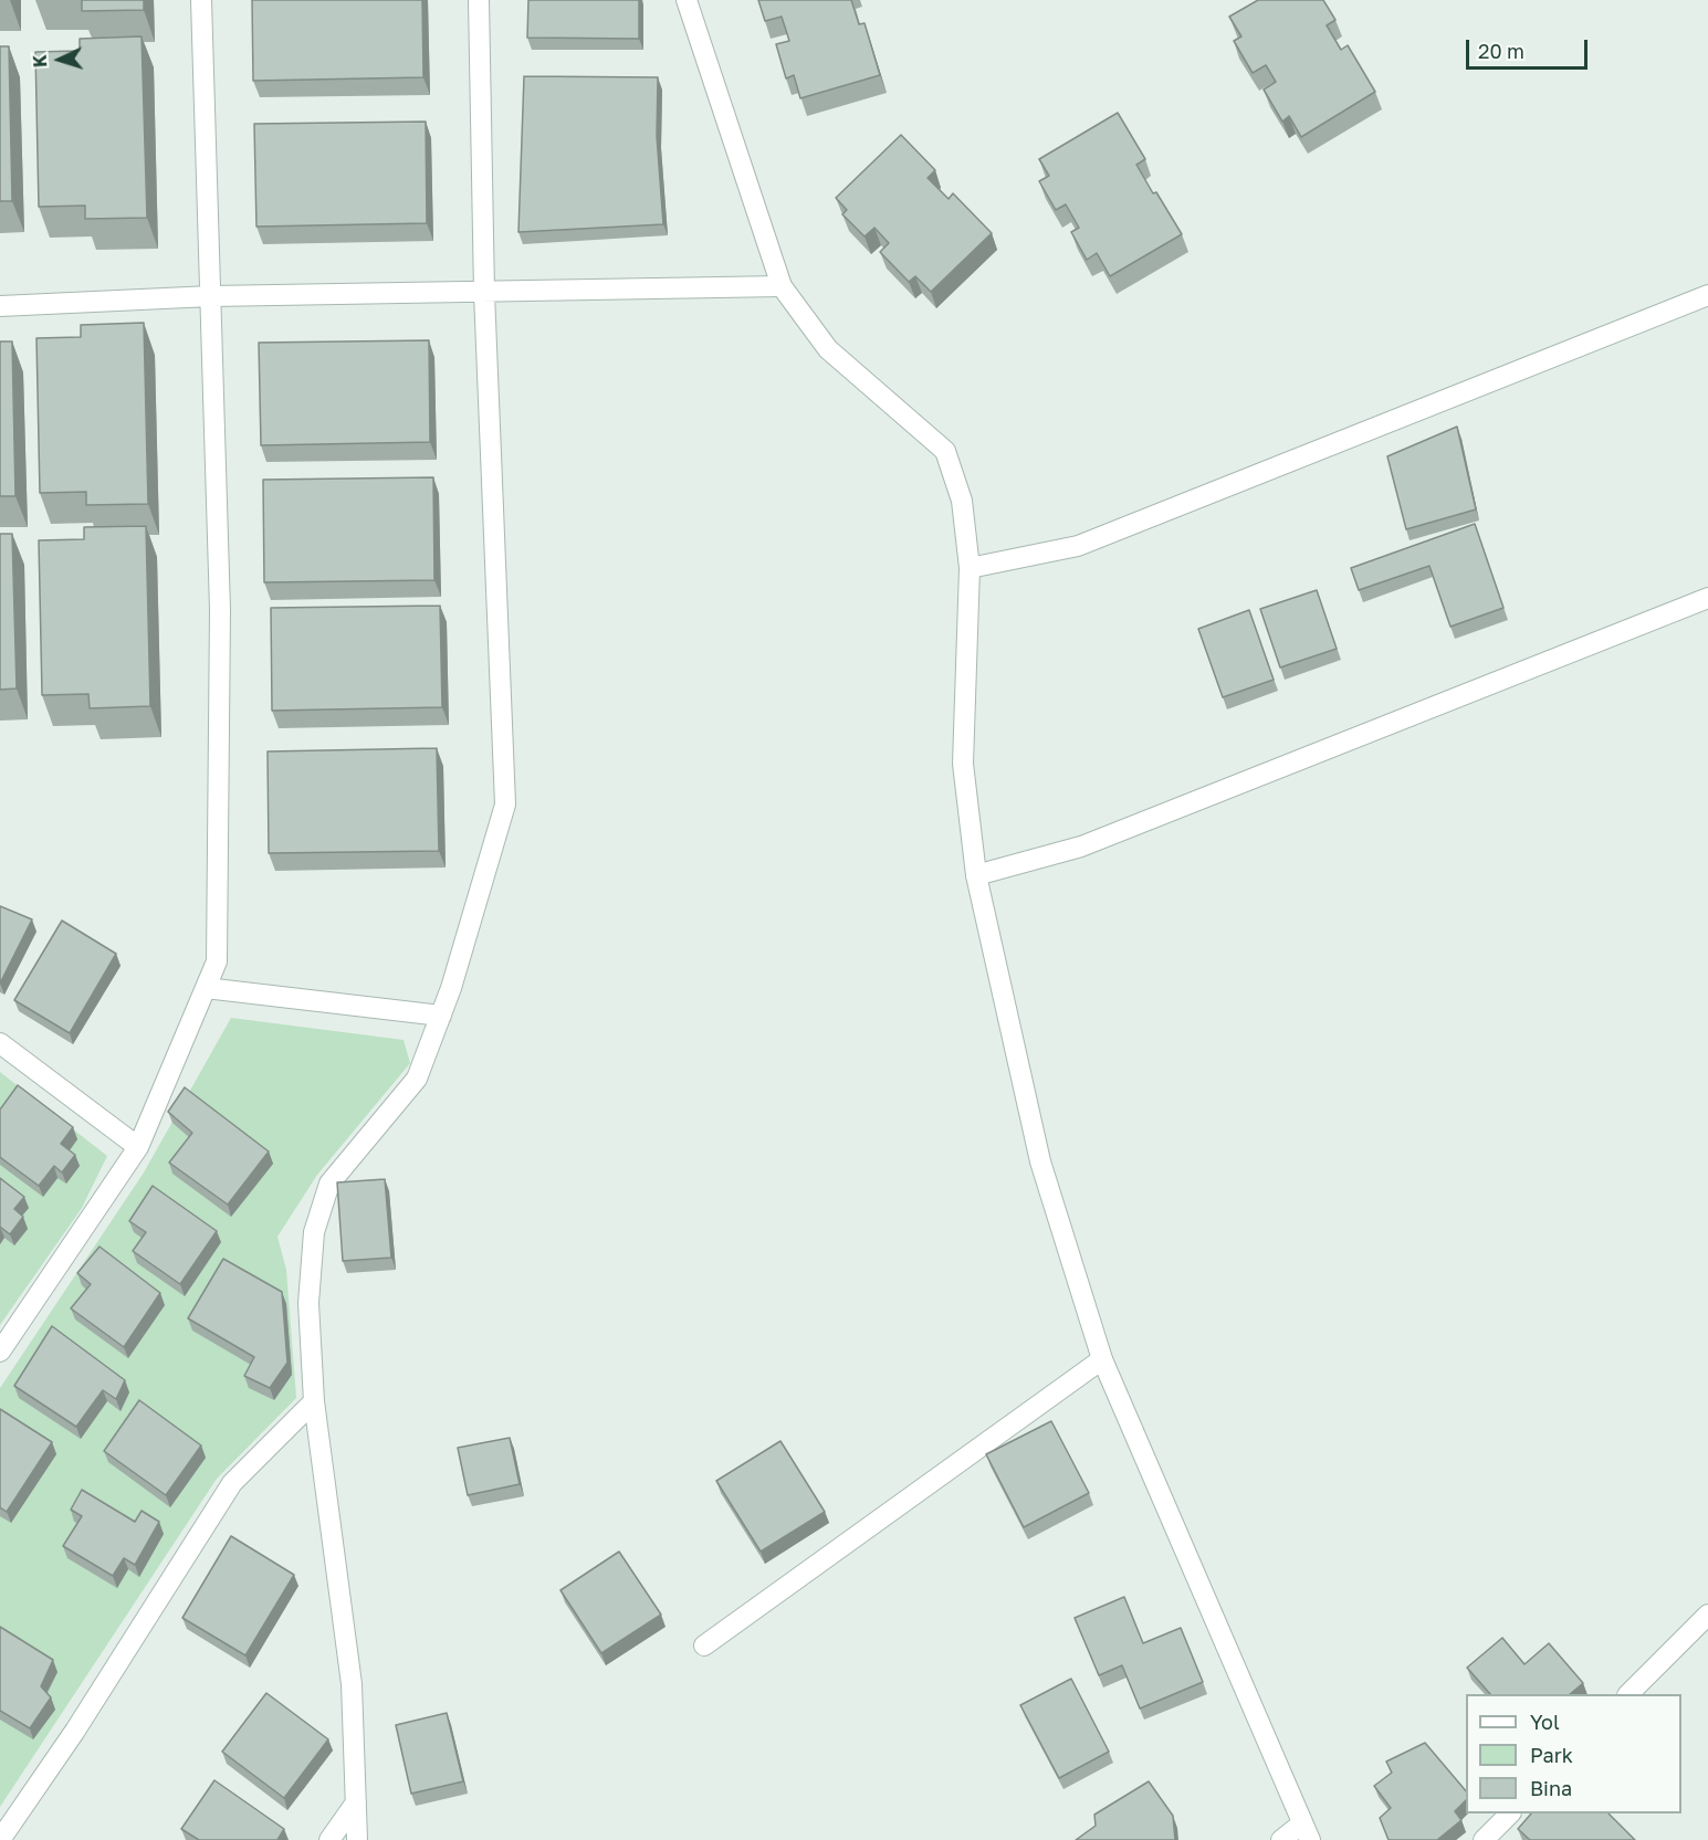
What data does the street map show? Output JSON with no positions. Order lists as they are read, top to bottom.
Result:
{
  "legend": ["Yol", "Park", "Bina"],
  "scale_bar": "20 m",
  "north": "left"
}
